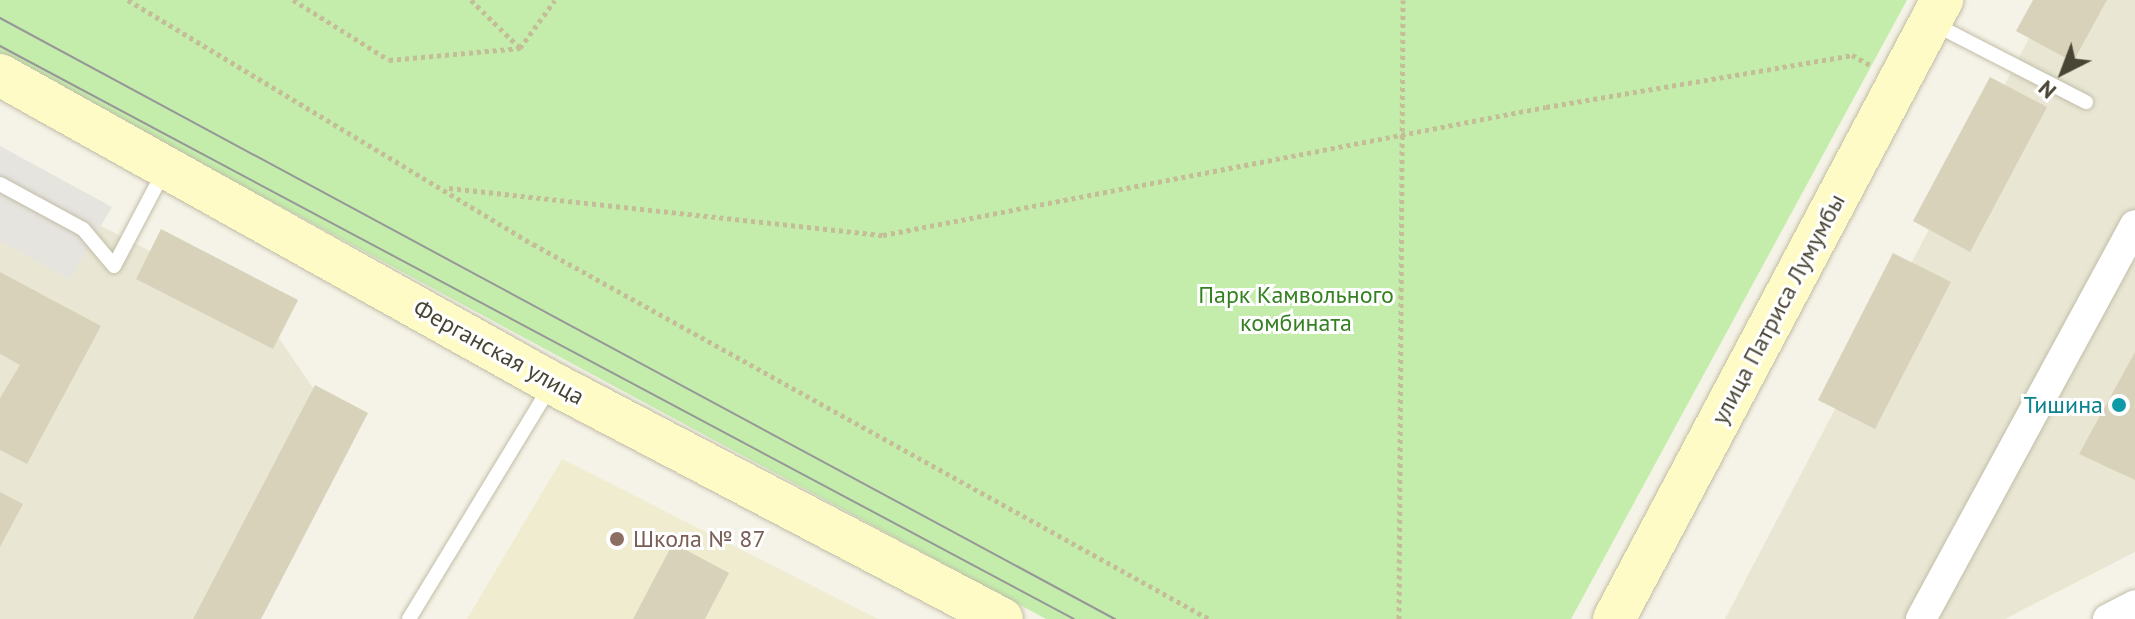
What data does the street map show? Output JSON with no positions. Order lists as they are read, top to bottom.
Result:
{
  "streets": {
    "street": ["улица Патриса Лумумбы", "Ферганская улица"]
  },
  "parks": ["Парк Камвольного комбината"],
  "places": ["Тишина", "Школа № 87"],
  "north": "bottom left"
}
